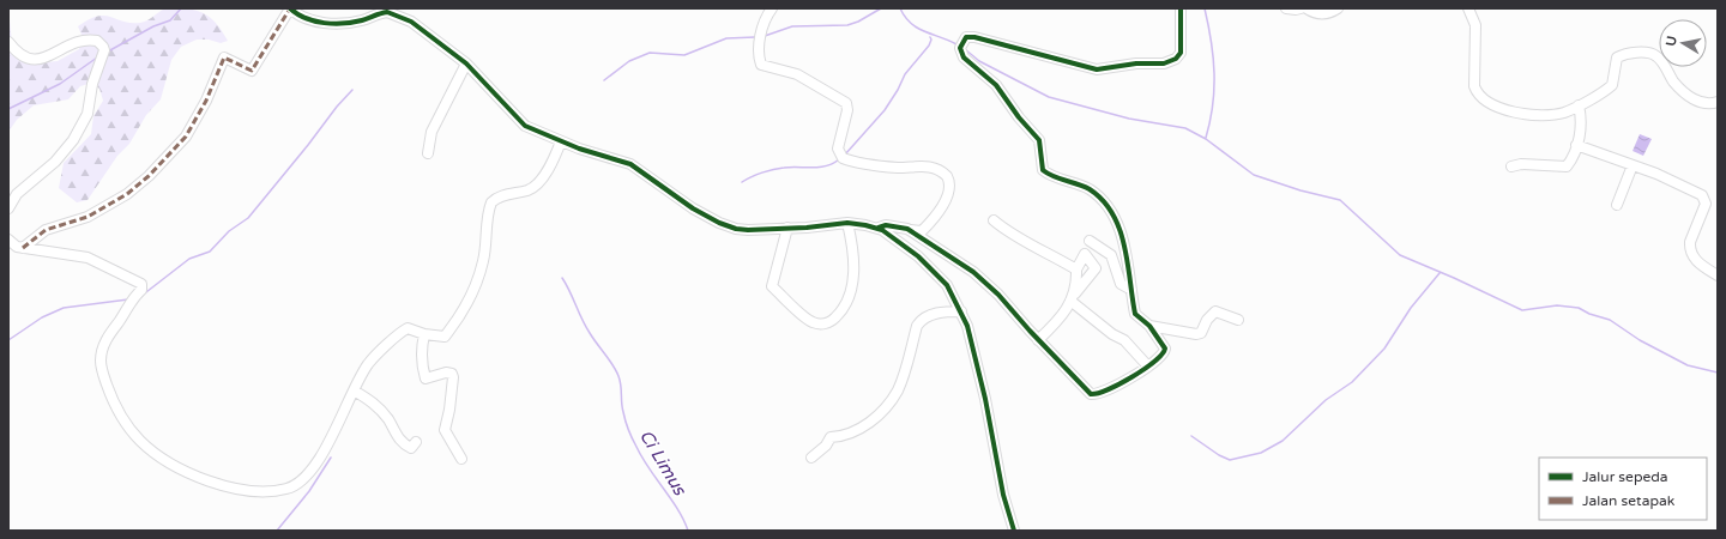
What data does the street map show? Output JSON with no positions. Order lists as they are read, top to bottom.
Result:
{
  "water": ["Ci Limus"],
  "legend": ["Jalur sepeda", "Jalan setapak"],
  "north": "left"
}
